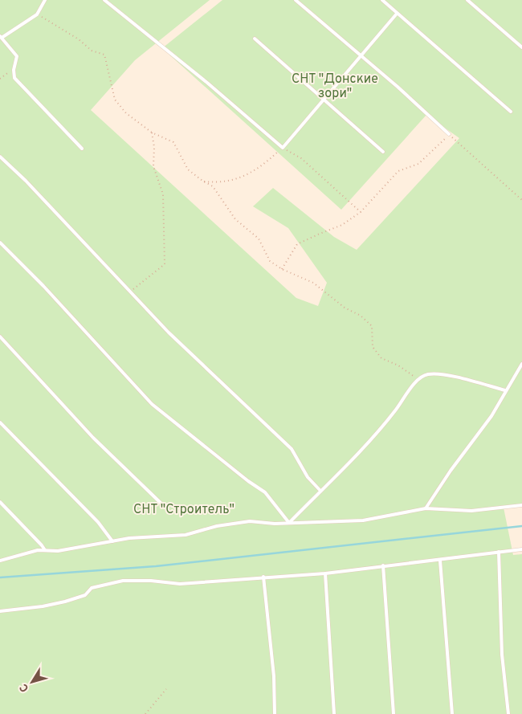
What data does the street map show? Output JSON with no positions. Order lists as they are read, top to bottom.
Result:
{
  "parks": ["СНТ \"Донские зори\"", "СНТ \"Строитель\""],
  "north": "bottom left"
}
